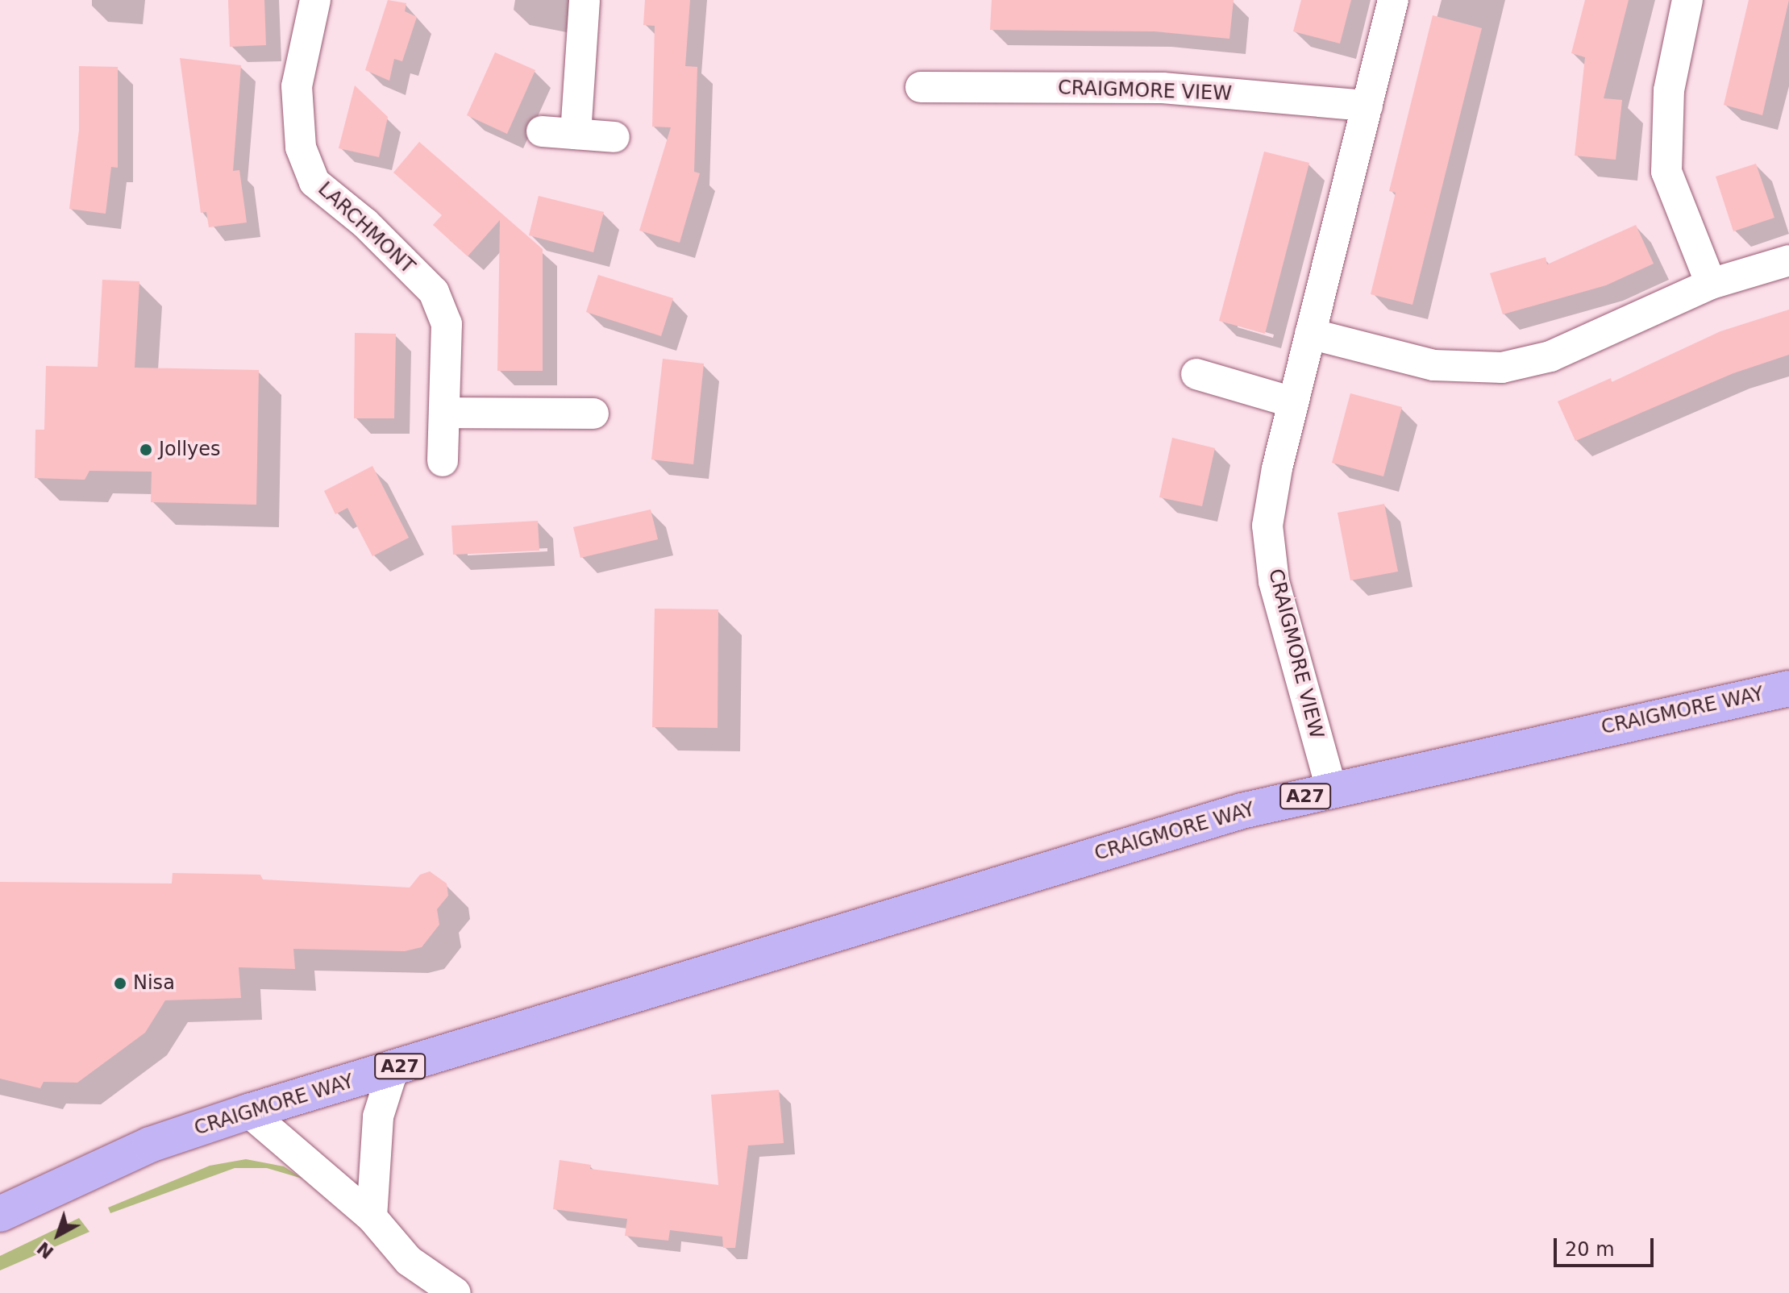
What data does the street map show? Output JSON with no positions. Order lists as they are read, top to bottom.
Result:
{
  "streets": {
    "highway": ["CRAIGMORE WAY", "A27"],
    "street": ["CRAIGMORE VIEW", "LARCHMONT"]
  },
  "crossings": [
    ["CRAIGMORE VIEW", "CRAIGMORE WAY"]
  ],
  "places": ["Jollyes", "Nisa"],
  "scale_bar": "20 m",
  "north": "bottom left"
}
